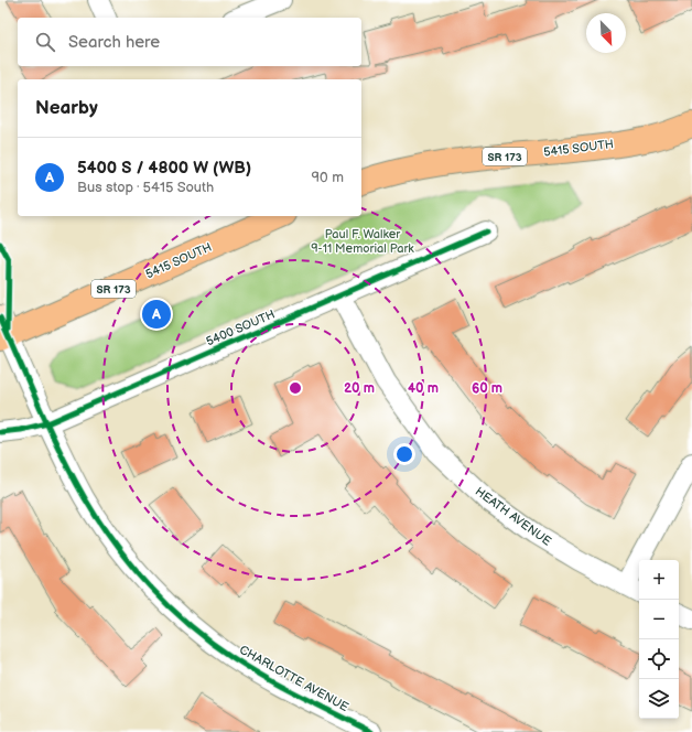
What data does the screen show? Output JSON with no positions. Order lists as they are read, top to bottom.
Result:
{
  "streets": {
    "main road": ["5415 SOUTH", "SR 173"],
    "street": ["5400 SOUTH", "HEATH AVENUE", "CHARLOTTE AVENUE"]
  },
  "crossings": [
    ["5415 SOUTH", "CHARLOTTE AVENUE"],
    ["5400 SOUTH", "HEATH AVENUE"],
    ["5400 SOUTH", "CHARLOTTE AVENUE"]
  ],
  "parks": ["Paul F. Walker 9-11 Memorial Park"],
  "north": "bottom right",
  "page": {
    "search": "Search here",
    "heading": "Nearby",
    "list": [
      {
        "mark": "A",
        "name": "5400 S / 4800 W (WB)",
        "note": "Bus stop · 5415 South",
        "value": "90 m"
      }
    ],
    "pins": "A",
    "map_buttons": ["+", "−"]
  },
  "rings": ["20 m", "40 m", "60 m"]
}
